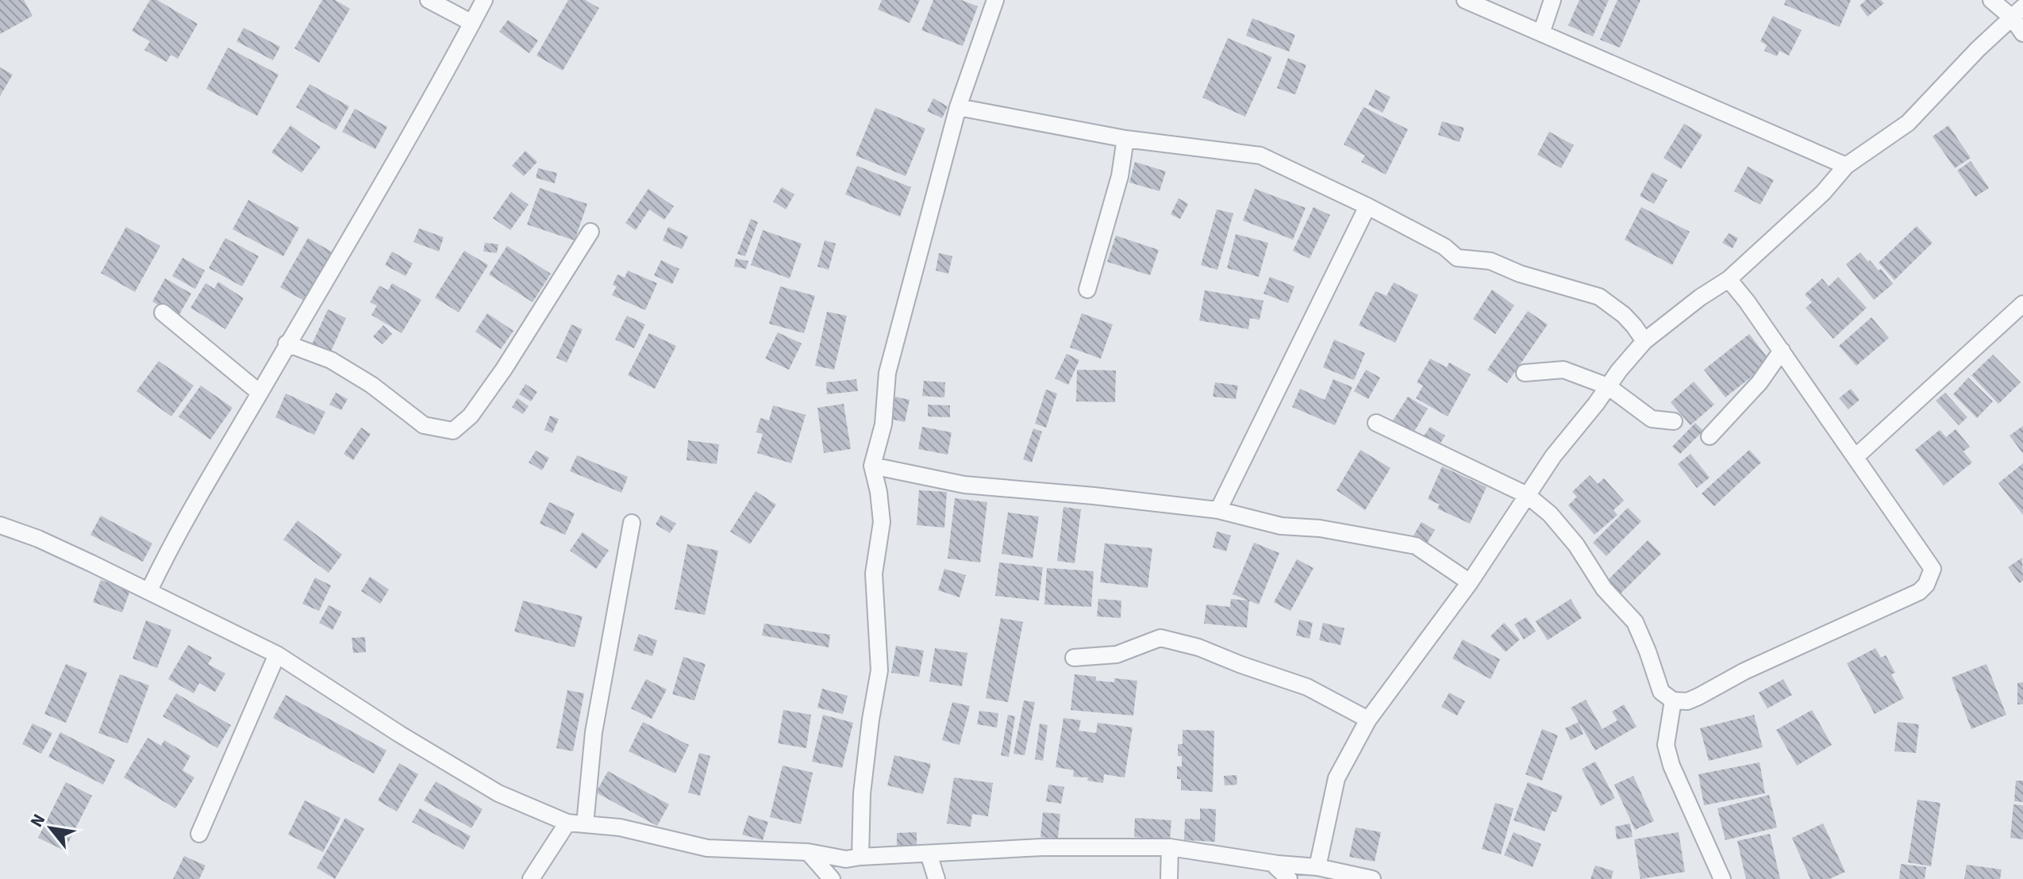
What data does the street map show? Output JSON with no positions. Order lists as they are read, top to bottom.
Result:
{
  "north": "top left"
}
